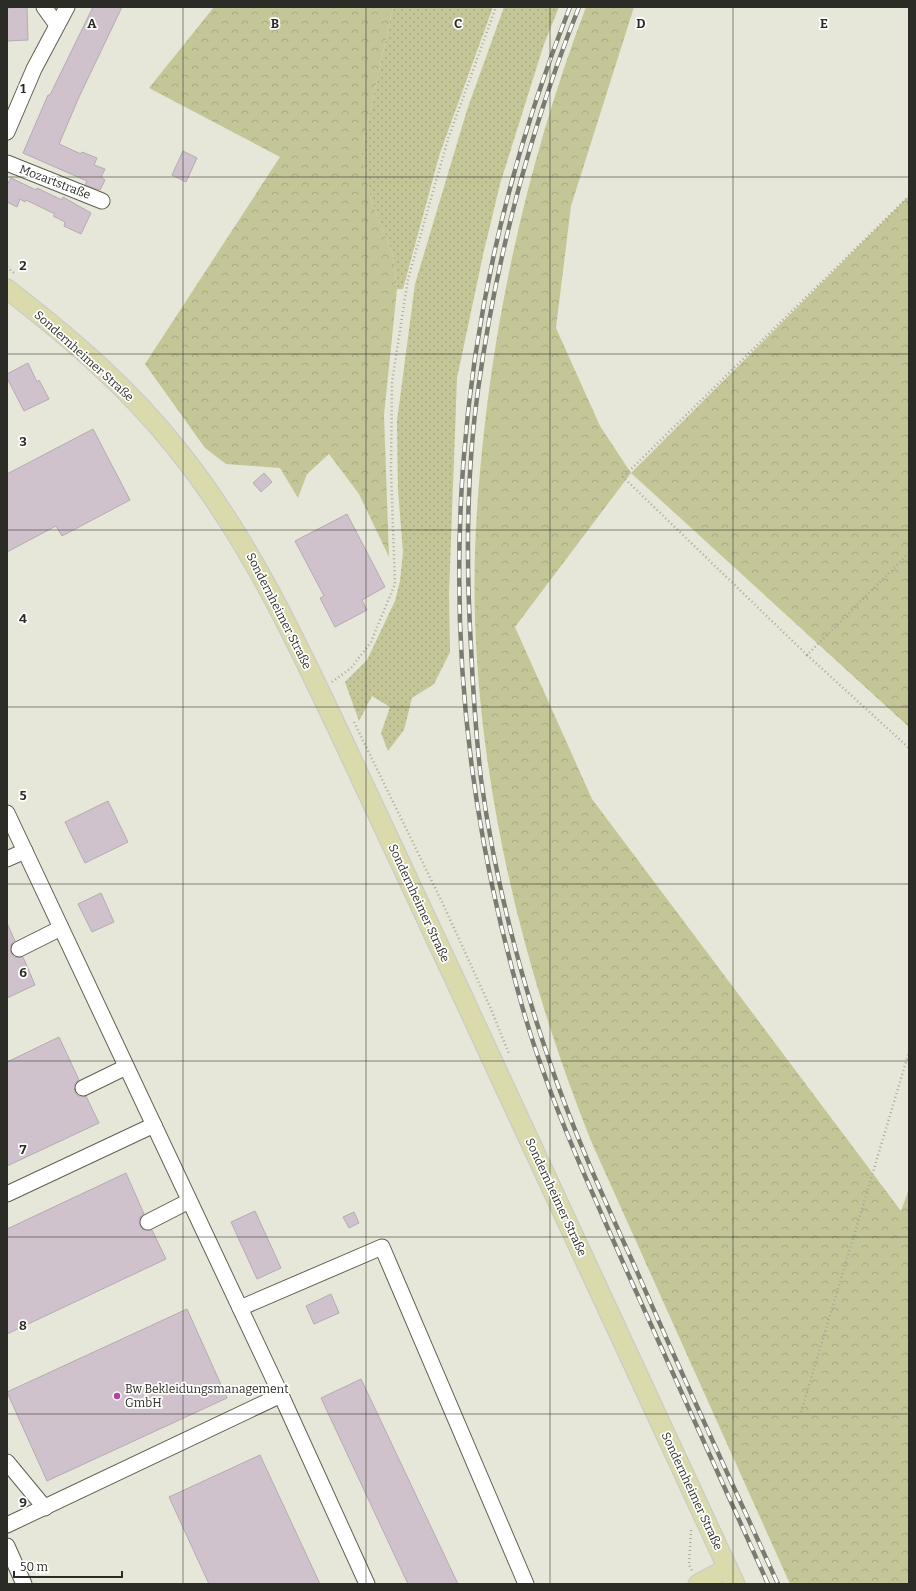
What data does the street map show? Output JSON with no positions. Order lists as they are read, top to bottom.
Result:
{
  "streets": {
    "main road": ["Sondernheimer Straße"],
    "street": ["Mozartstraße"]
  },
  "places": ["Bw Bekleidungsmanagement GmbH"],
  "scale_bar": "50 m",
  "grid": {
    "columns": [
      "A",
      "B",
      "C",
      "D",
      "E"
    ],
    "rows": [
      "1",
      "2",
      "3",
      "4",
      "5",
      "6",
      "7",
      "8",
      "9"
    ]
  }
}
